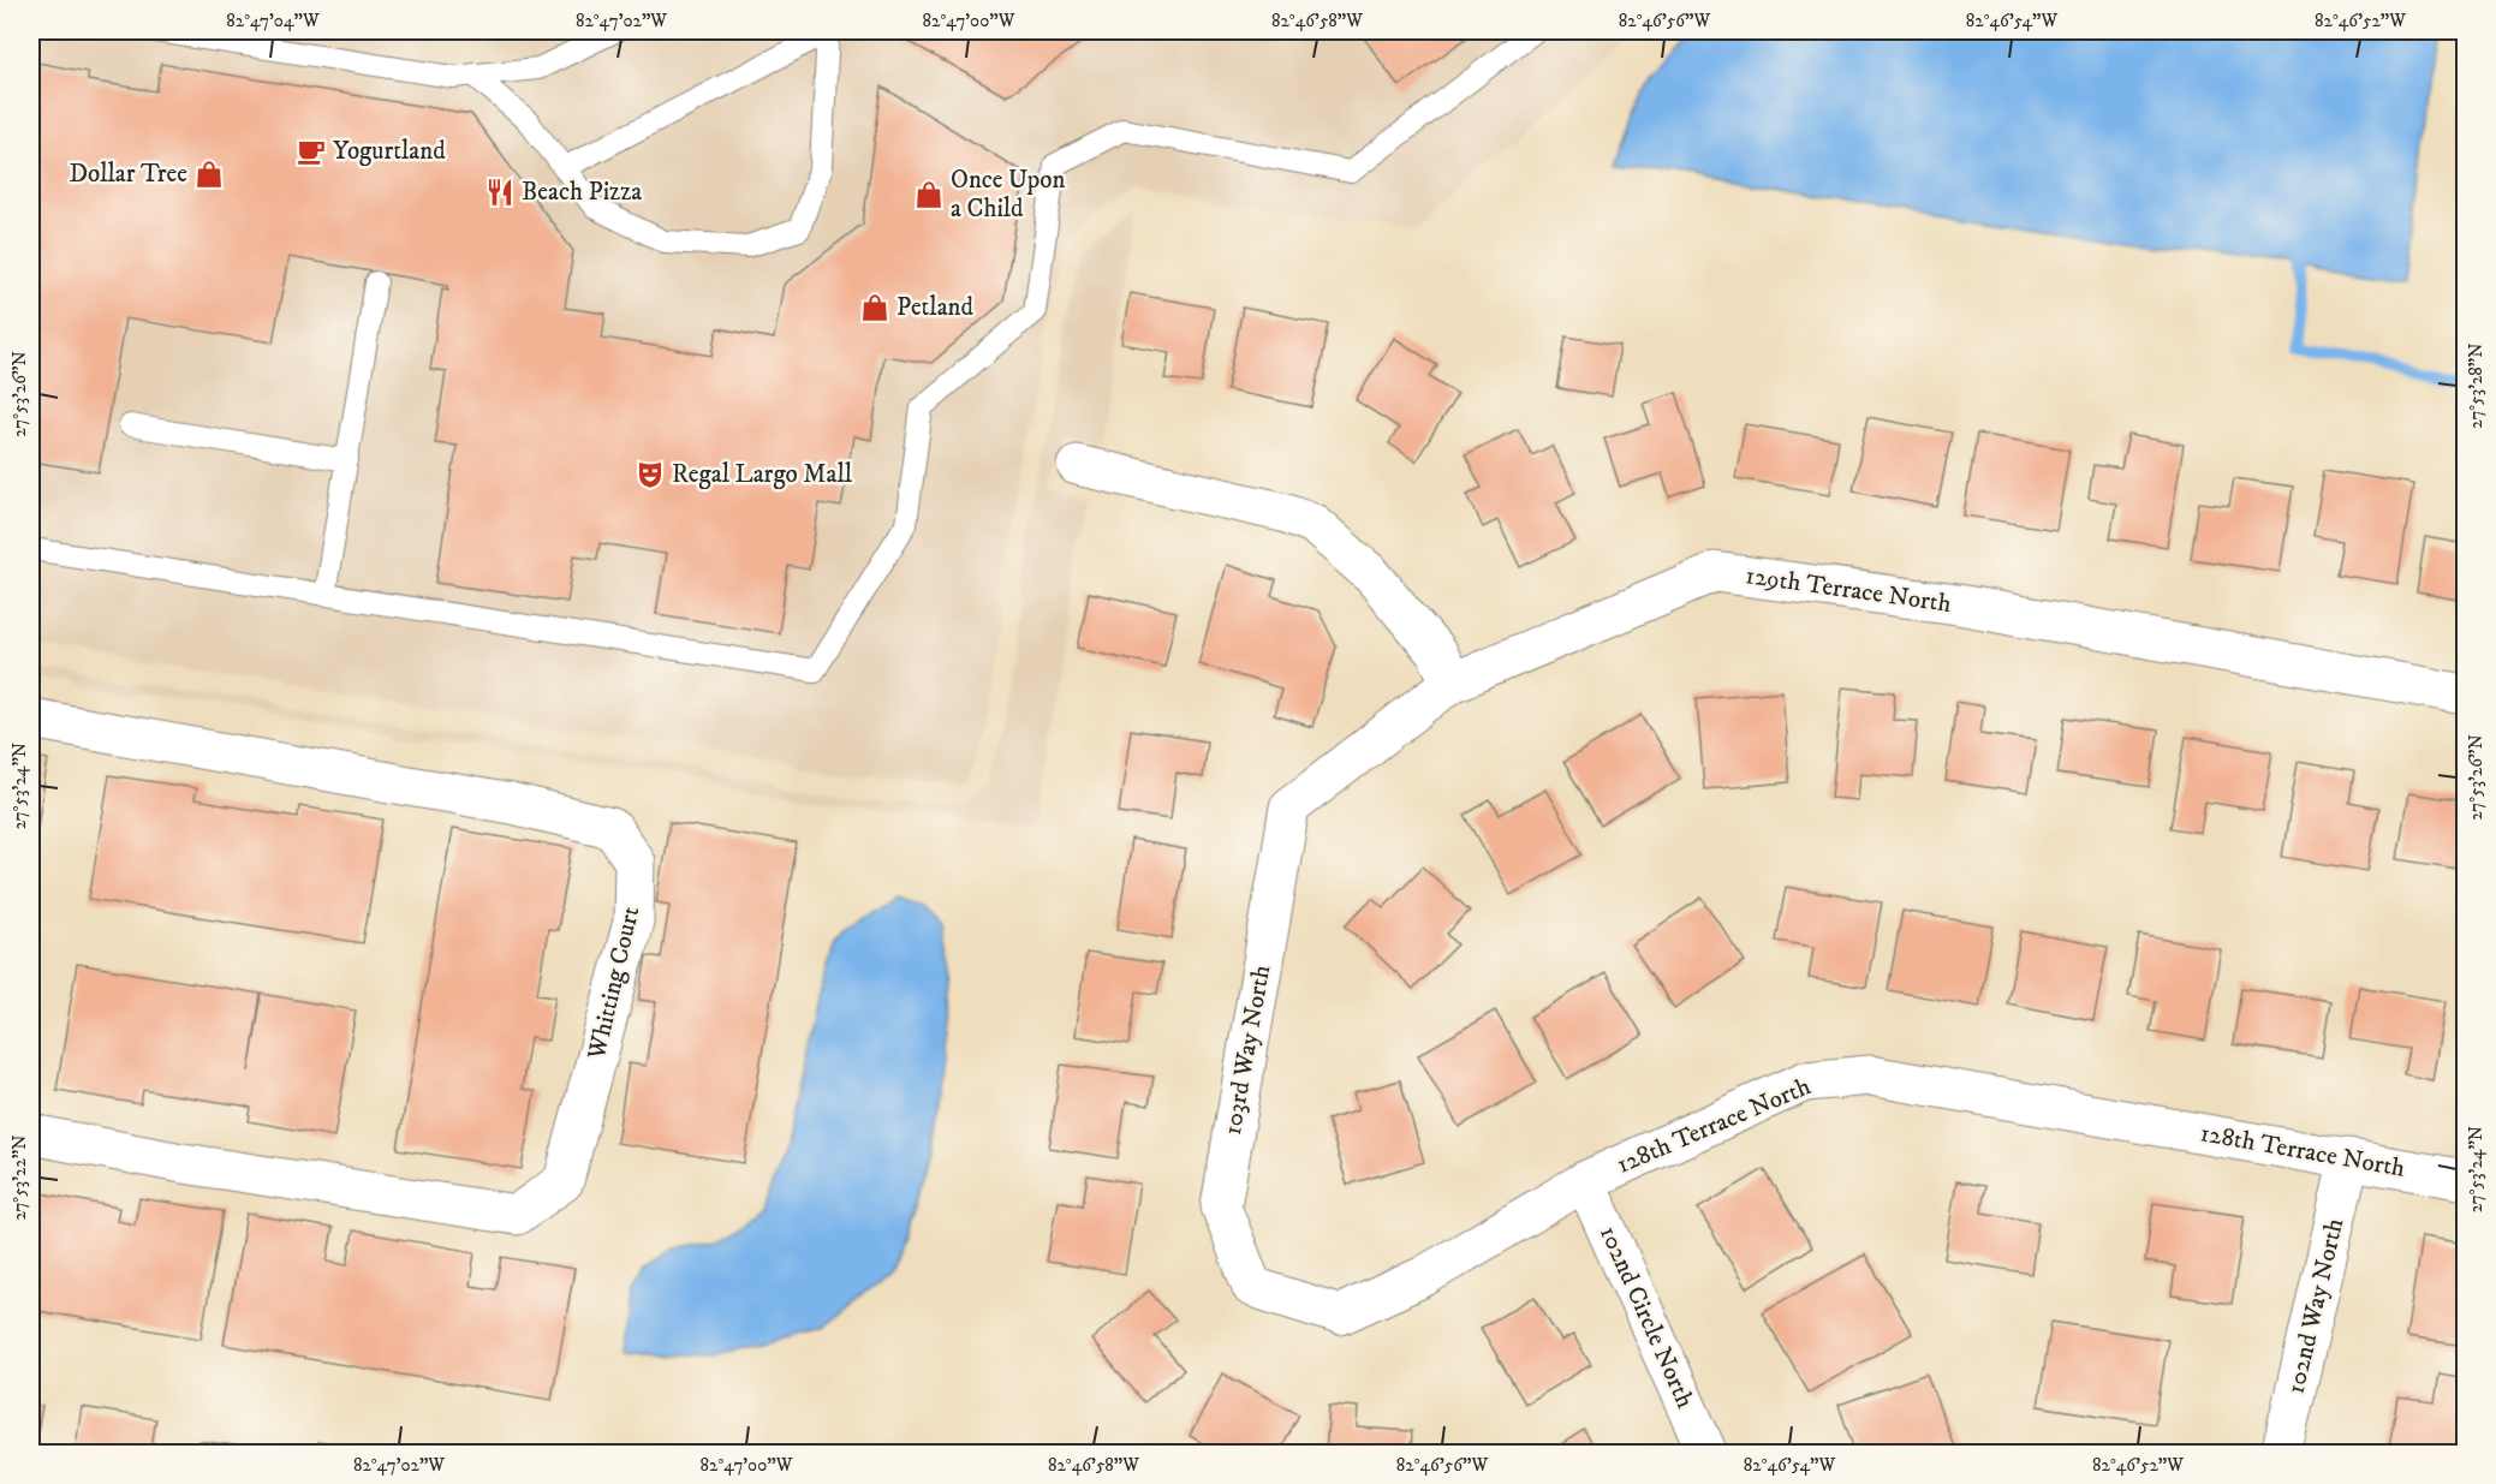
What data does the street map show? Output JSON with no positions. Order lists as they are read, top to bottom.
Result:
{
  "streets": {
    "street": [
      "129th Terrace North",
      "Whitting Court",
      "103rd Way North",
      "128th Terrace North",
      "102nd Way North",
      "102nd Circle North"
    ]
  },
  "crossings": [
    ["129th Terrace North", "103rd Way North"],
    ["103rd Way North", "128th Terrace North"],
    ["128th Terrace North", "102nd Way North"],
    ["128th Terrace North", "102nd Circle North"]
  ],
  "places": {
    "cafe": ["Yogurtland"],
    "shop": ["Dollar Tree", "Once Upon a Child", "Petland"],
    "restaurant": ["Beach Pizza"],
    "theatre": ["Regal Largo Mall"]
  },
  "coordinates": [
    "82°47'04\"W",
    "82°47'02\"W",
    "82°47'00\"W",
    "82°46'58\"W",
    "82°46'56\"W",
    "82°46'54\"W",
    "82°46'52\"W",
    "27°53'28\"N",
    "27°53'26\"N",
    "27°53'24\"N",
    "27°53'22\"N"
  ]
}
